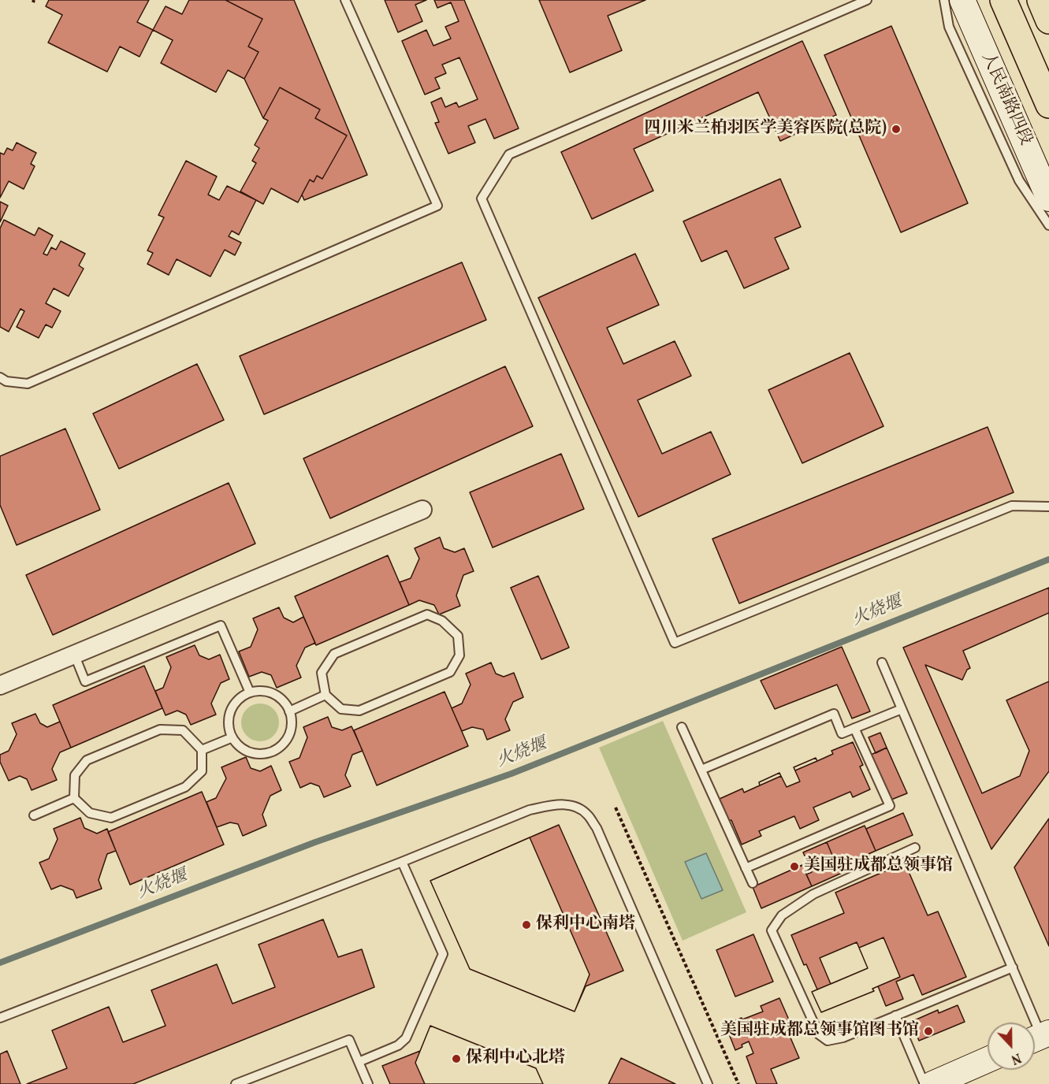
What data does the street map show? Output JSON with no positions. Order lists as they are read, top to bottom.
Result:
{
  "streets": {
    "street": ["人民南路四段"]
  },
  "water": ["火烧堰"],
  "places": [
    "四川米兰柏羽医学美容医院(总院)",
    "美国驻成都总领事馆",
    "保利中心南塔",
    "美国驻成都总领事馆图书馆",
    "保利中心北塔"
  ],
  "north": "bottom"
}
